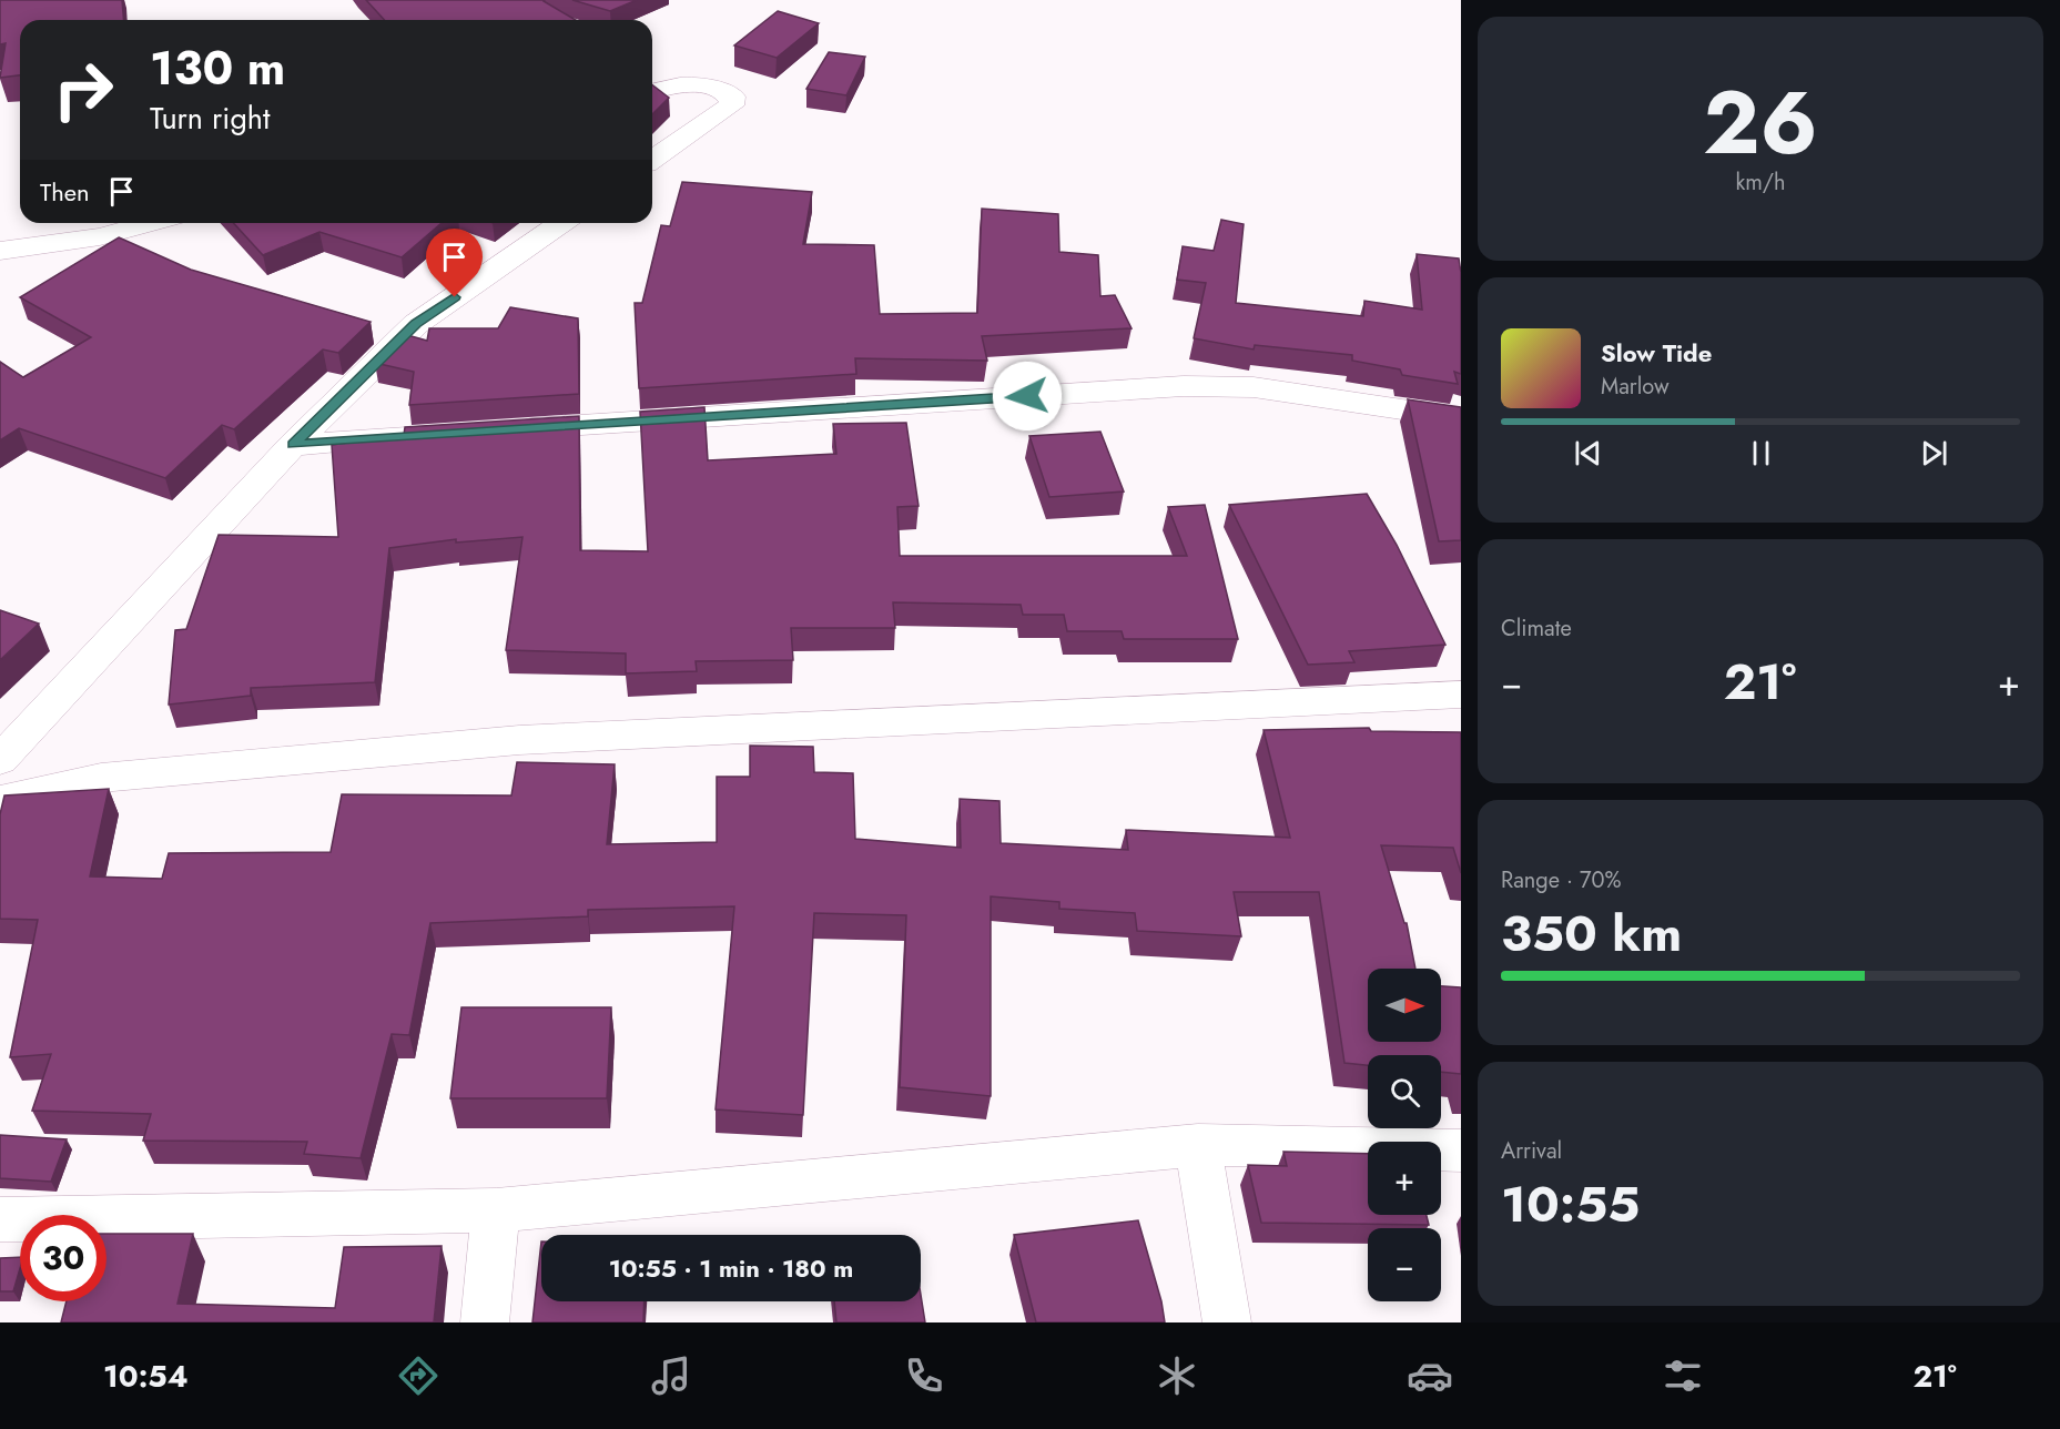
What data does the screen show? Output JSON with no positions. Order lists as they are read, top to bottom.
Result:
{
  "north": "right",
  "page": {
    "tile": [
      ["26", "km/h"],
      "Climate",
      ["Range · 70%", "350 km"],
      ["Arrival", "10:55"]
    ],
    "turn": ["130 m", "Turn right"],
    "then": "Then",
    "song": ["Slow Tide", "Marlow"],
    "heat": ["−", "21°", "+"],
    "map_buttons": ["+", "−"],
    "limit": "30",
    "trip": "10:55 · 1 min · 180 m",
    "tabs": ["10:54", "21°"]
  }
}
